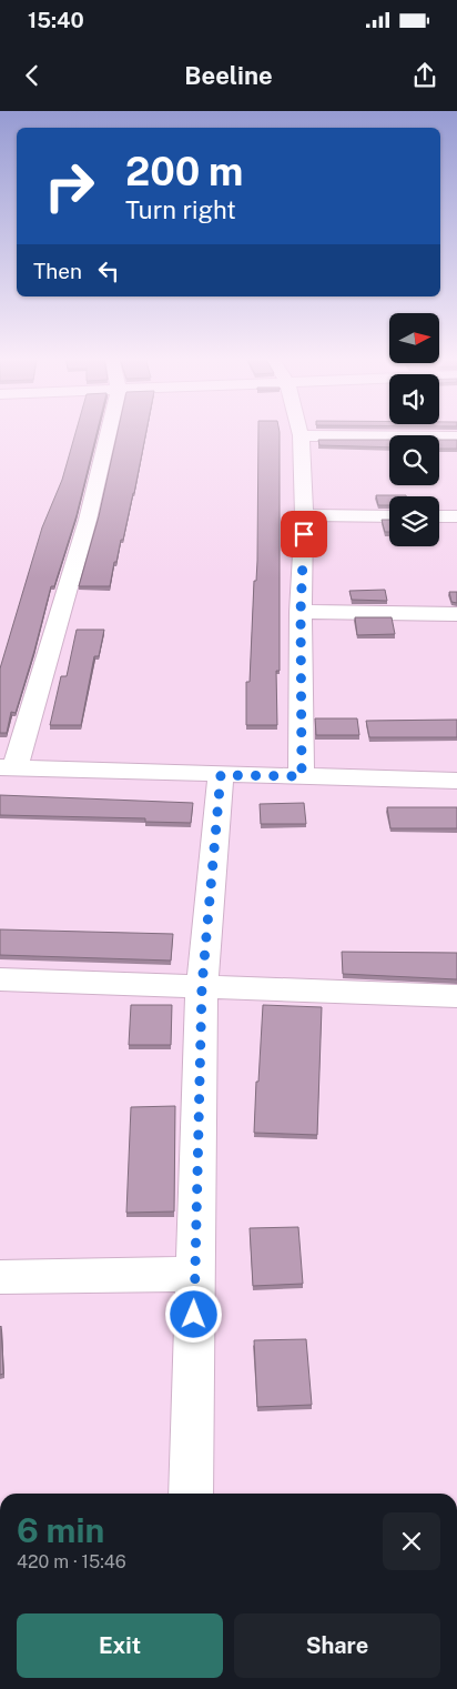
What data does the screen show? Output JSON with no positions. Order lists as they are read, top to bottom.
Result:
{
  "north": "right",
  "page": {
    "status": "15:40",
    "header": "Beeline",
    "turn": ["200 m", "Turn right"],
    "then": "Then",
    "heading": ["6 min", "420 m · 15:46"],
    "buttons": ["Exit", "Share"]
  }
}
